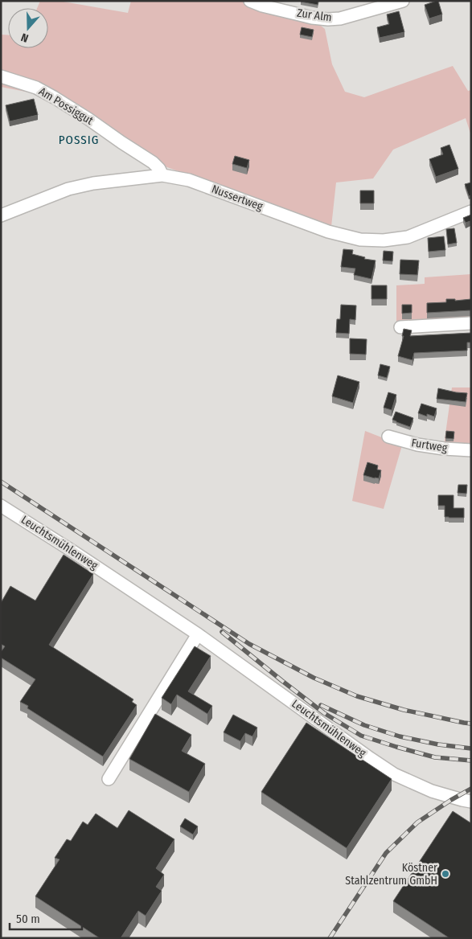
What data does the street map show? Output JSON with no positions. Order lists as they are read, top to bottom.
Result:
{
  "streets": {
    "street": [
      "Zur Alm",
      "Am Possiggut",
      "Nussertweg",
      "Furtweg",
      "Leuchtsmühlenweg"
    ]
  },
  "crossings": [
    ["Am Possiggut", "Nussertweg"]
  ],
  "districts": ["POSSIG"],
  "places": ["Köstner Stahlzentrum GmbH"],
  "scale_bar": "50 m",
  "north": "bottom"
}
